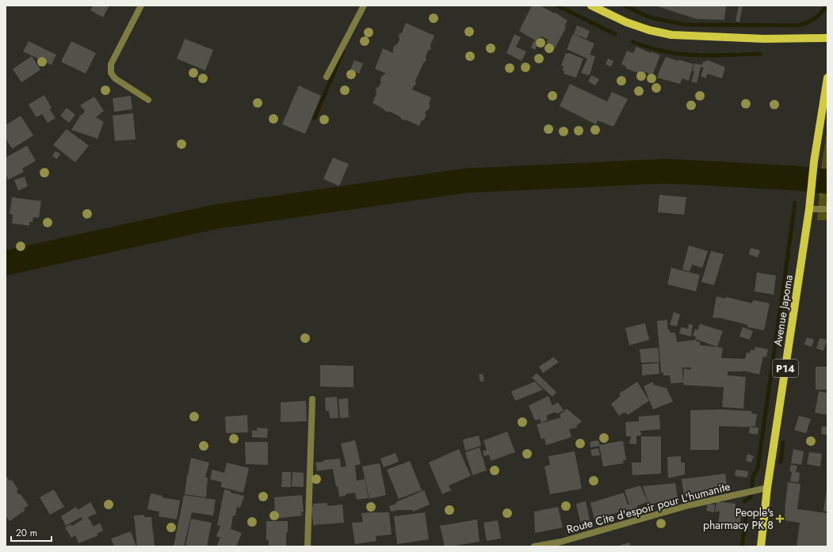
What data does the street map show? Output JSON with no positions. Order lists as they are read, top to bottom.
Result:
{
  "streets": {
    "main road": ["Avenue Japoma", "P14"],
    "street": ["Route Cite d'espoir pour L'humanite"]
  },
  "crossings": [
    ["Avenue Japoma", "Route Cite d'espoir pour L'humanite"]
  ],
  "places": {
    "health": ["People's pharmacy PK 8"]
  },
  "scale_bar": "20 m"
}
